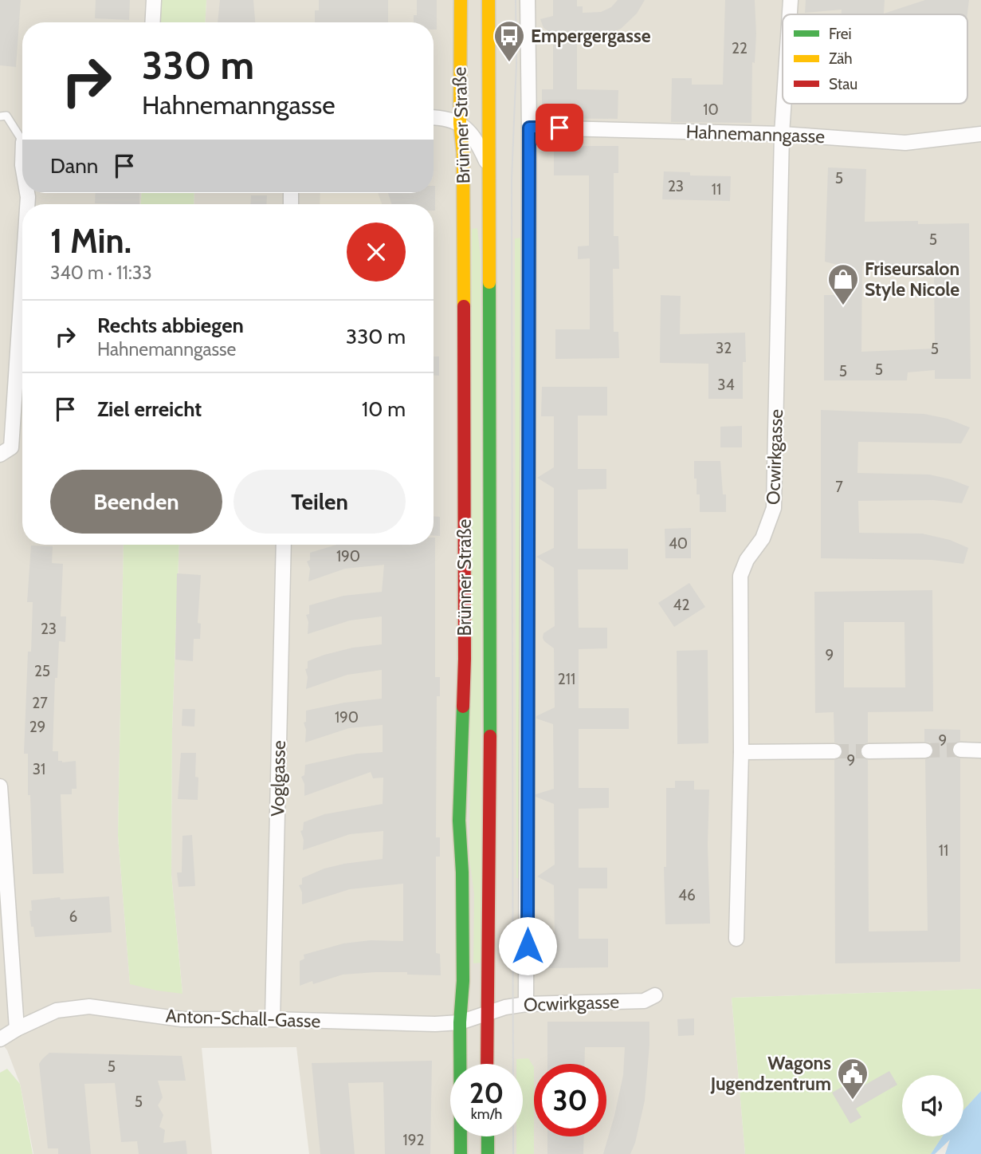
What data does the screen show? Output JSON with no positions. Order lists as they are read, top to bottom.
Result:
{
  "streets": {
    "main road": ["Brünner Straße"],
    "street": [
      "Hahnemanngasse",
      "Ocwirkgasse",
      "Voglgasse",
      "Anton-Schall-Gasse"
    ]
  },
  "crossings": [
    ["Brünner Straße", "Ocwirkgasse"],
    ["Brünner Straße", "Anton-Schall-Gasse"],
    ["Hahnemanngasse", "Ocwirkgasse"],
    ["Ocwirkgasse", "Anton-Schall-Gasse"],
    ["Voglgasse", "Anton-Schall-Gasse"]
  ],
  "places": {
    "bus stop": ["Empergergasse"],
    "shop": ["Friseursalon Style Nicole"],
    "public building": ["Wagons Jugendzentrum"]
  },
  "house_numbers": [
    "22",
    "10",
    "5",
    "23",
    "11",
    "5",
    "32",
    "5",
    "5",
    "5",
    "34",
    "7",
    "40",
    "190",
    "42",
    "23",
    "9",
    "25",
    "211",
    "27",
    "190",
    "29",
    "9",
    "9",
    "31",
    "11",
    "46",
    "6",
    "5",
    "5",
    "192"
  ],
  "legend": ["Frei", "Zäh", "Stau"],
  "page": {
    "turn": ["330 m", "Hahnemanngasse"],
    "then": "Dann",
    "heading": ["1 Min.", "340 m · 11:33"],
    "list": [
      {
        "name": "Rechts abbiegen",
        "note": "Hahnemanngasse",
        "value": "330 m"
      },
      {
        "name": "Ziel erreicht",
        "value": "10 m"
      }
    ],
    "buttons": ["Beenden", "Teilen"],
    "speed": "20 km/h",
    "limit": "30"
  }
}
